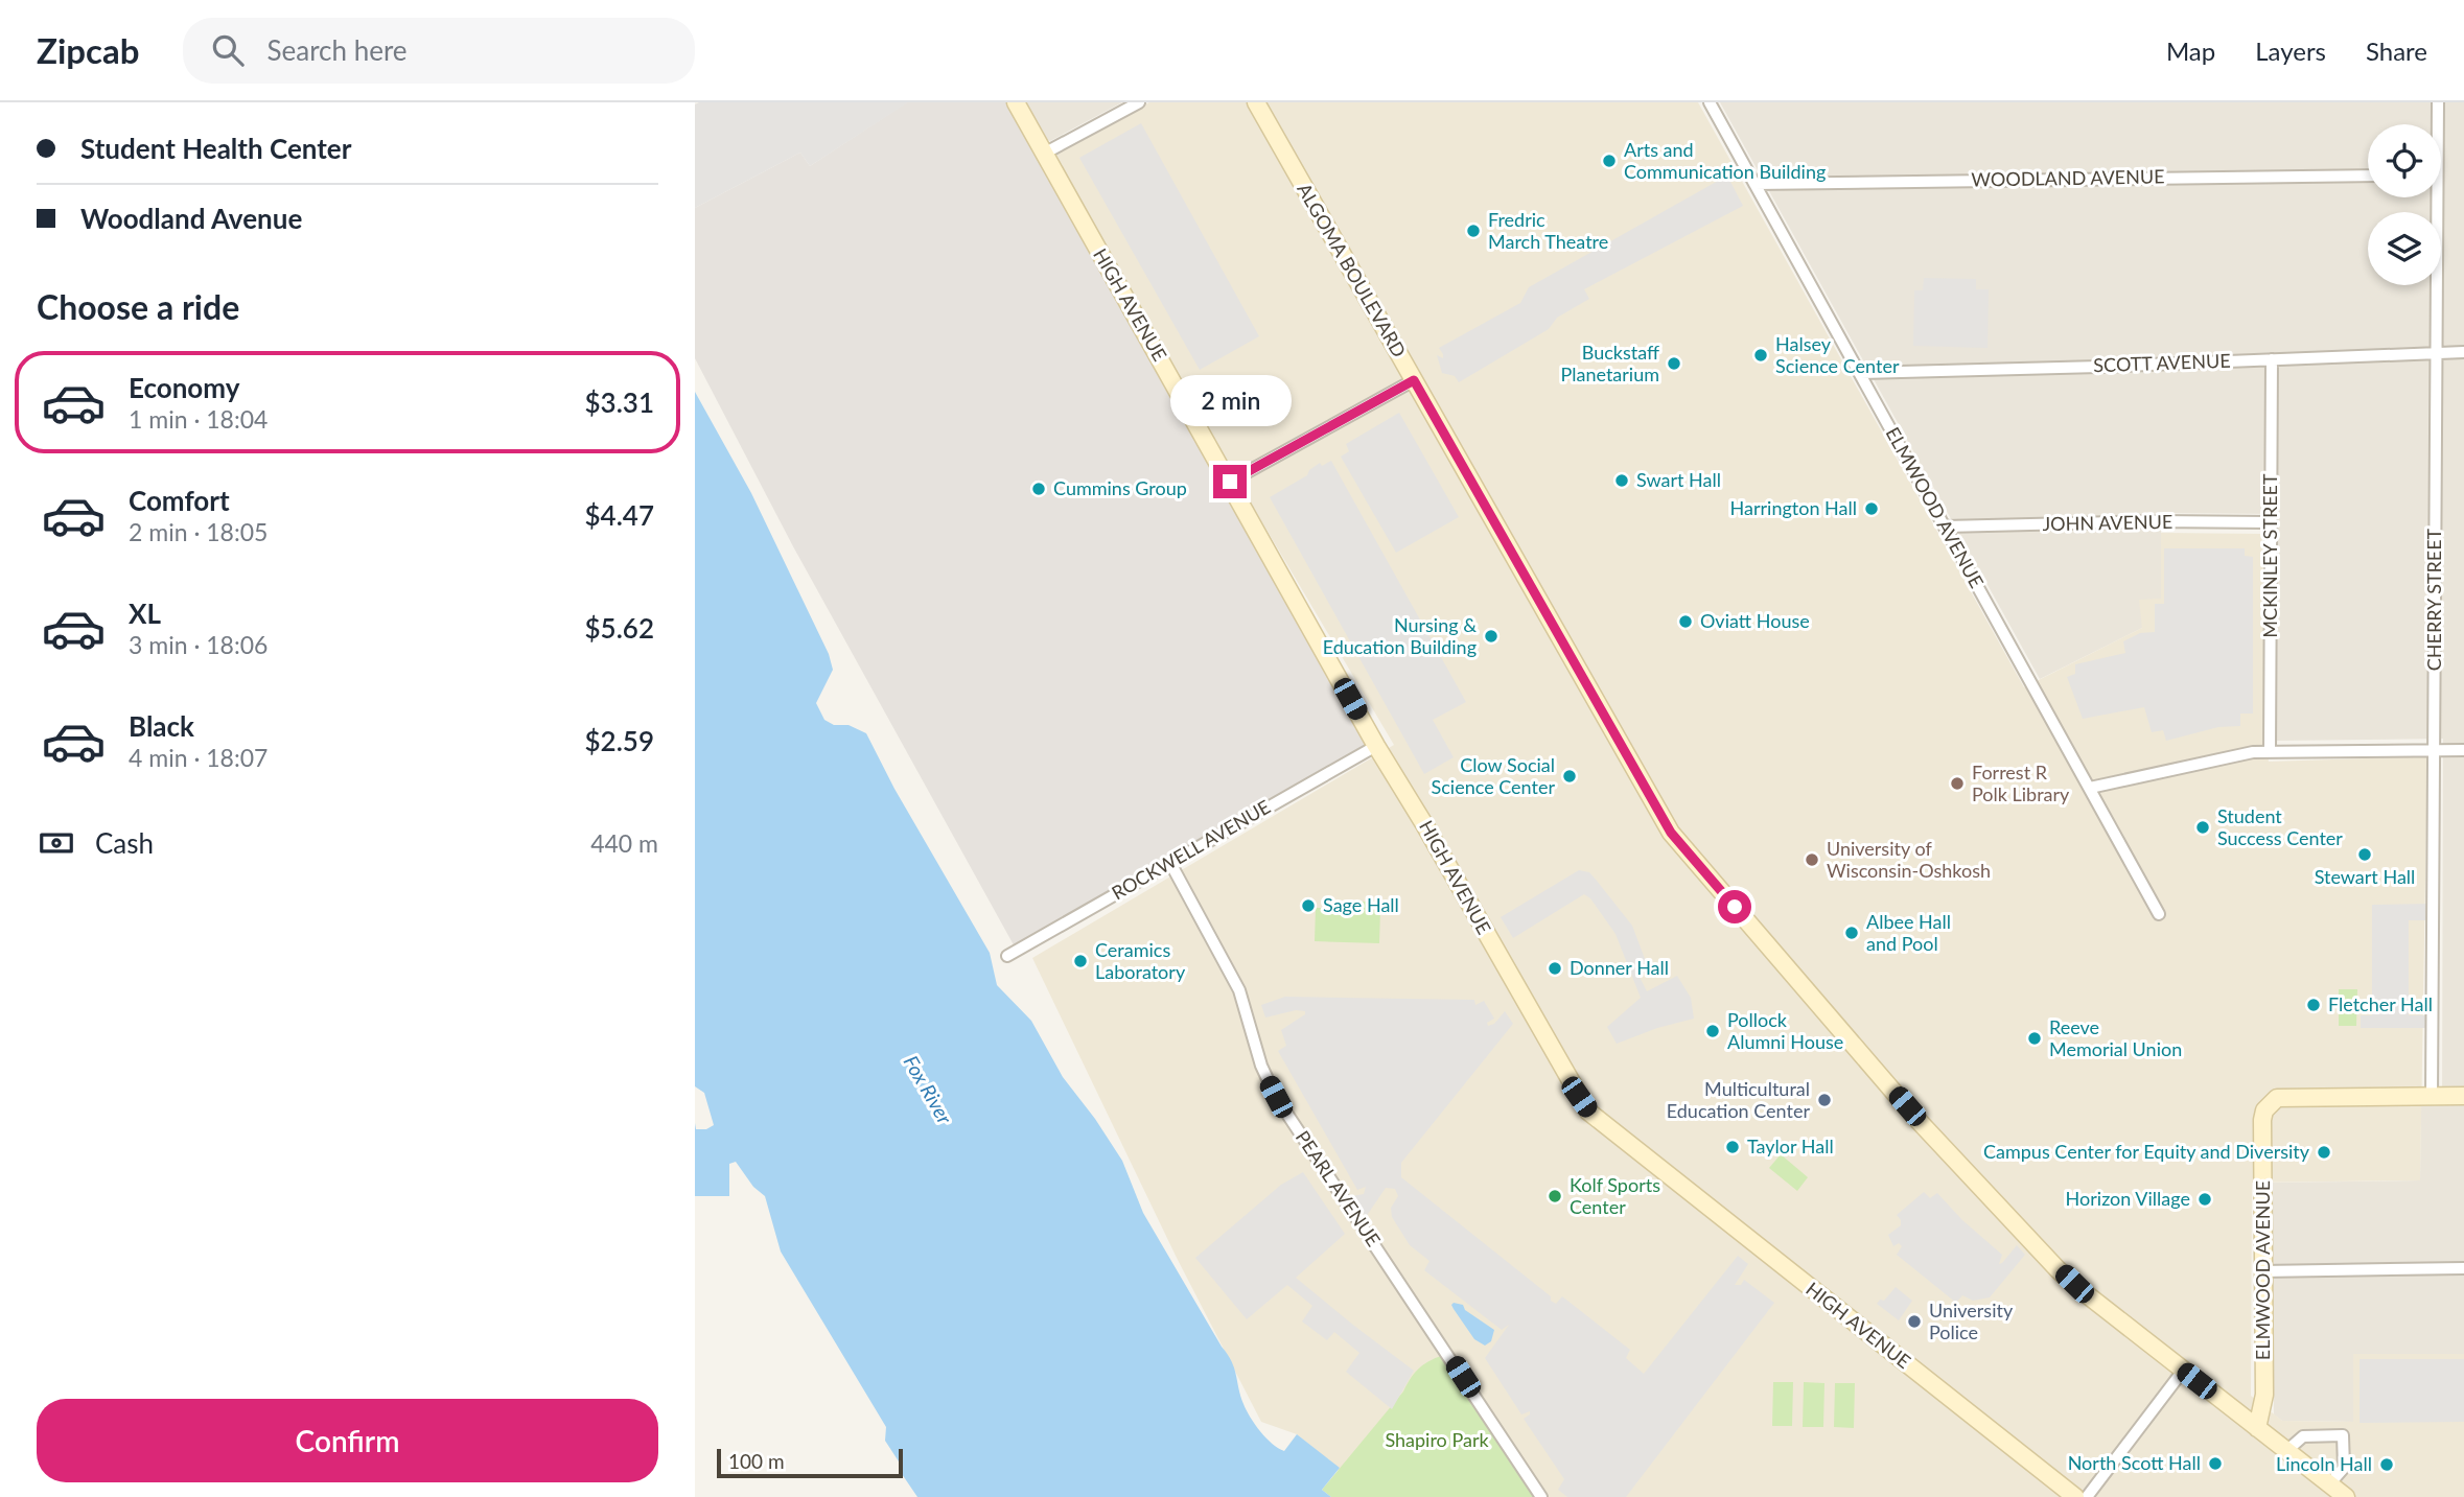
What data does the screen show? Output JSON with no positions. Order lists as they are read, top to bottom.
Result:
{
  "streets": {
    "main road": ["ALGOMA BOULEVARD", "HIGH AVENUE", "ELMWOOD AVENUE"],
    "street": [
      "WOODLAND AVENUE",
      "SCOTT AVENUE",
      "JOHN AVENUE",
      "MCKINLEY STREET",
      "CHERRY STREET",
      "ROCKWELL AVENUE",
      "PEARL AVENUE"
    ]
  },
  "crossings": [
    ["WOODLAND AVENUE", "ELMWOOD AVENUE"],
    ["ALGOMA BOULEVARD", "ELMWOOD AVENUE"],
    ["HIGH AVENUE", "ROCKWELL AVENUE"],
    ["SCOTT AVENUE", "ELMWOOD AVENUE"],
    ["SCOTT AVENUE", "MCKINLEY STREET"],
    ["SCOTT AVENUE", "CHERRY STREET"],
    ["ELMWOOD AVENUE", "JOHN AVENUE"],
    ["ELMWOOD AVENUE", "CHERRY STREET"],
    ["JOHN AVENUE", "MCKINLEY STREET"],
    ["ROCKWELL AVENUE", "PEARL AVENUE"]
  ],
  "water": ["Fox River"],
  "parks": ["Shapiro Park"],
  "places": [
    "Arts and Communication Building",
    "Fredric March Theatre",
    "Halsey Science Center",
    "Buckstaff Planetarium",
    "Swart Hall",
    "Cummins Group",
    "Harrington Hall",
    "Oviatt House",
    "Nursing & Education Building",
    "Clow Social Science Center",
    "Forrest R Polk Library",
    "Student Success Center",
    "Stewart Hall",
    "University of Wisconsin-Oshkosh",
    "Sage Hall",
    "Albee Hall and Pool",
    "Ceramics Laboratory",
    "Donner Hall",
    "Fletcher Hall",
    "Pollock Alumni House",
    "Reeve Memorial Union",
    "Multicultural Education Center",
    "Taylor Hall",
    "Campus Center for Equity and Diversity",
    "Kolf Sports Center",
    "Horizon Village",
    "University Police",
    "North Scott Hall",
    "Lincoln Hall"
  ],
  "scale_bar": "100 m",
  "page": {
    "header": "Zipcab",
    "search": "Search here",
    "nav": ["Map", "Layers", "Share"],
    "banner": ["Student Health Center", "Woodland Avenue"],
    "heading": "Choose a ride",
    "list": [
      {
        "name": "Economy",
        "note": "1 min · 18:04",
        "value": "$3.31"
      },
      {
        "name": "Comfort",
        "note": "2 min · 18:05",
        "value": "$4.47"
      },
      {
        "name": "XL",
        "note": "3 min · 18:06",
        "value": "$5.62"
      },
      {
        "name": "Black",
        "note": "4 min · 18:07",
        "value": "$2.59"
      }
    ],
    "bubble": "2 min",
    "pay": ["Cash", "440 m"],
    "buttons": "Confirm",
    "scale": "100 m"
  }
}
